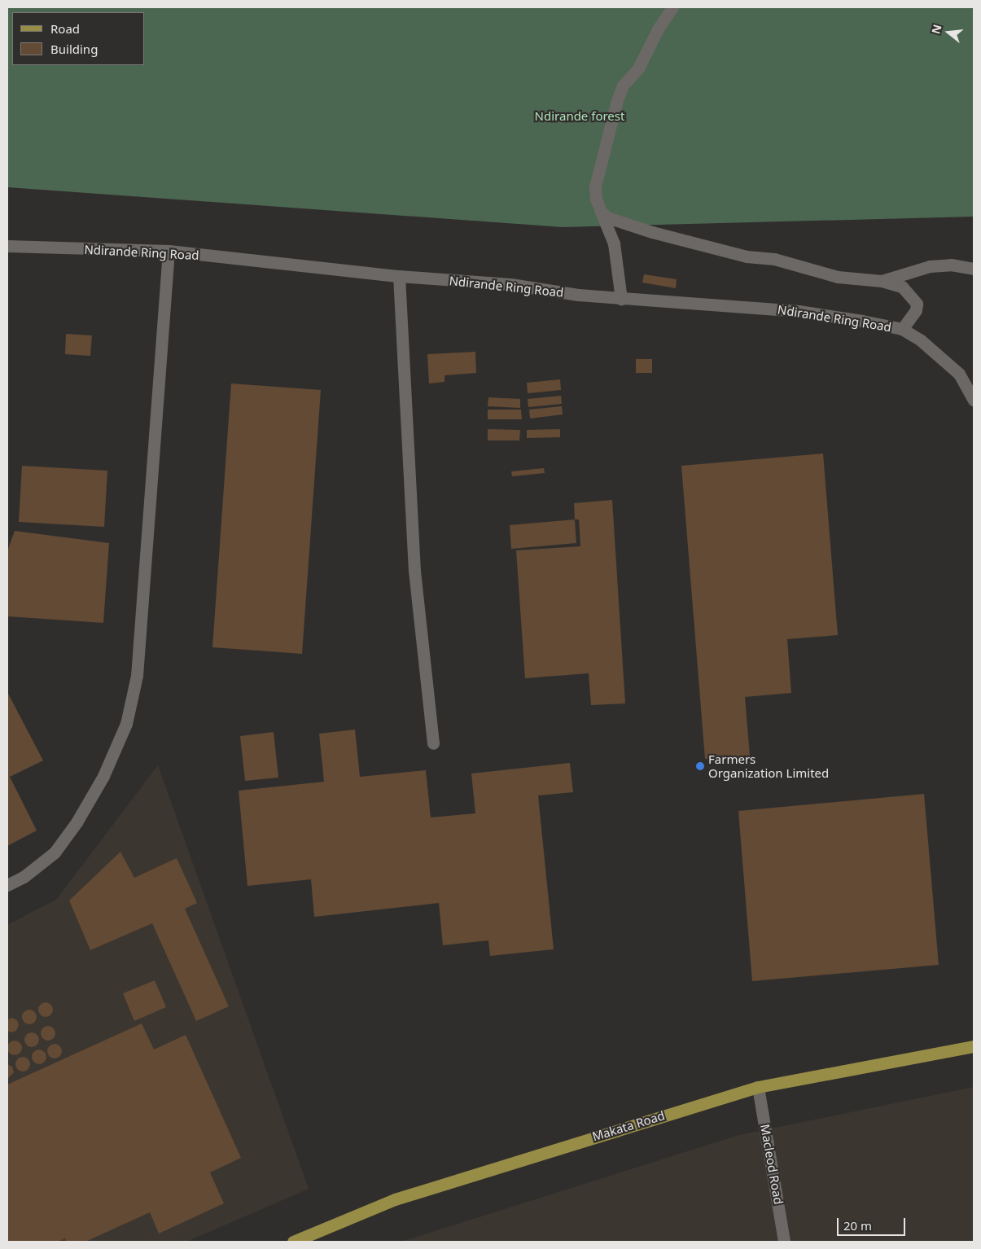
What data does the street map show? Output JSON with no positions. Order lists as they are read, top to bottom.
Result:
{
  "streets": {
    "main road": ["Makata Road"],
    "street": ["Ndirande Ring Road", "Macleod Road"]
  },
  "crossings": [
    ["Makata Road", "Macleod Road"]
  ],
  "parks": ["Ndirande forest"],
  "places": ["Farmers Organization Limited"],
  "legend": ["Road", "Building"],
  "scale_bar": "20 m",
  "north": "left"
}
